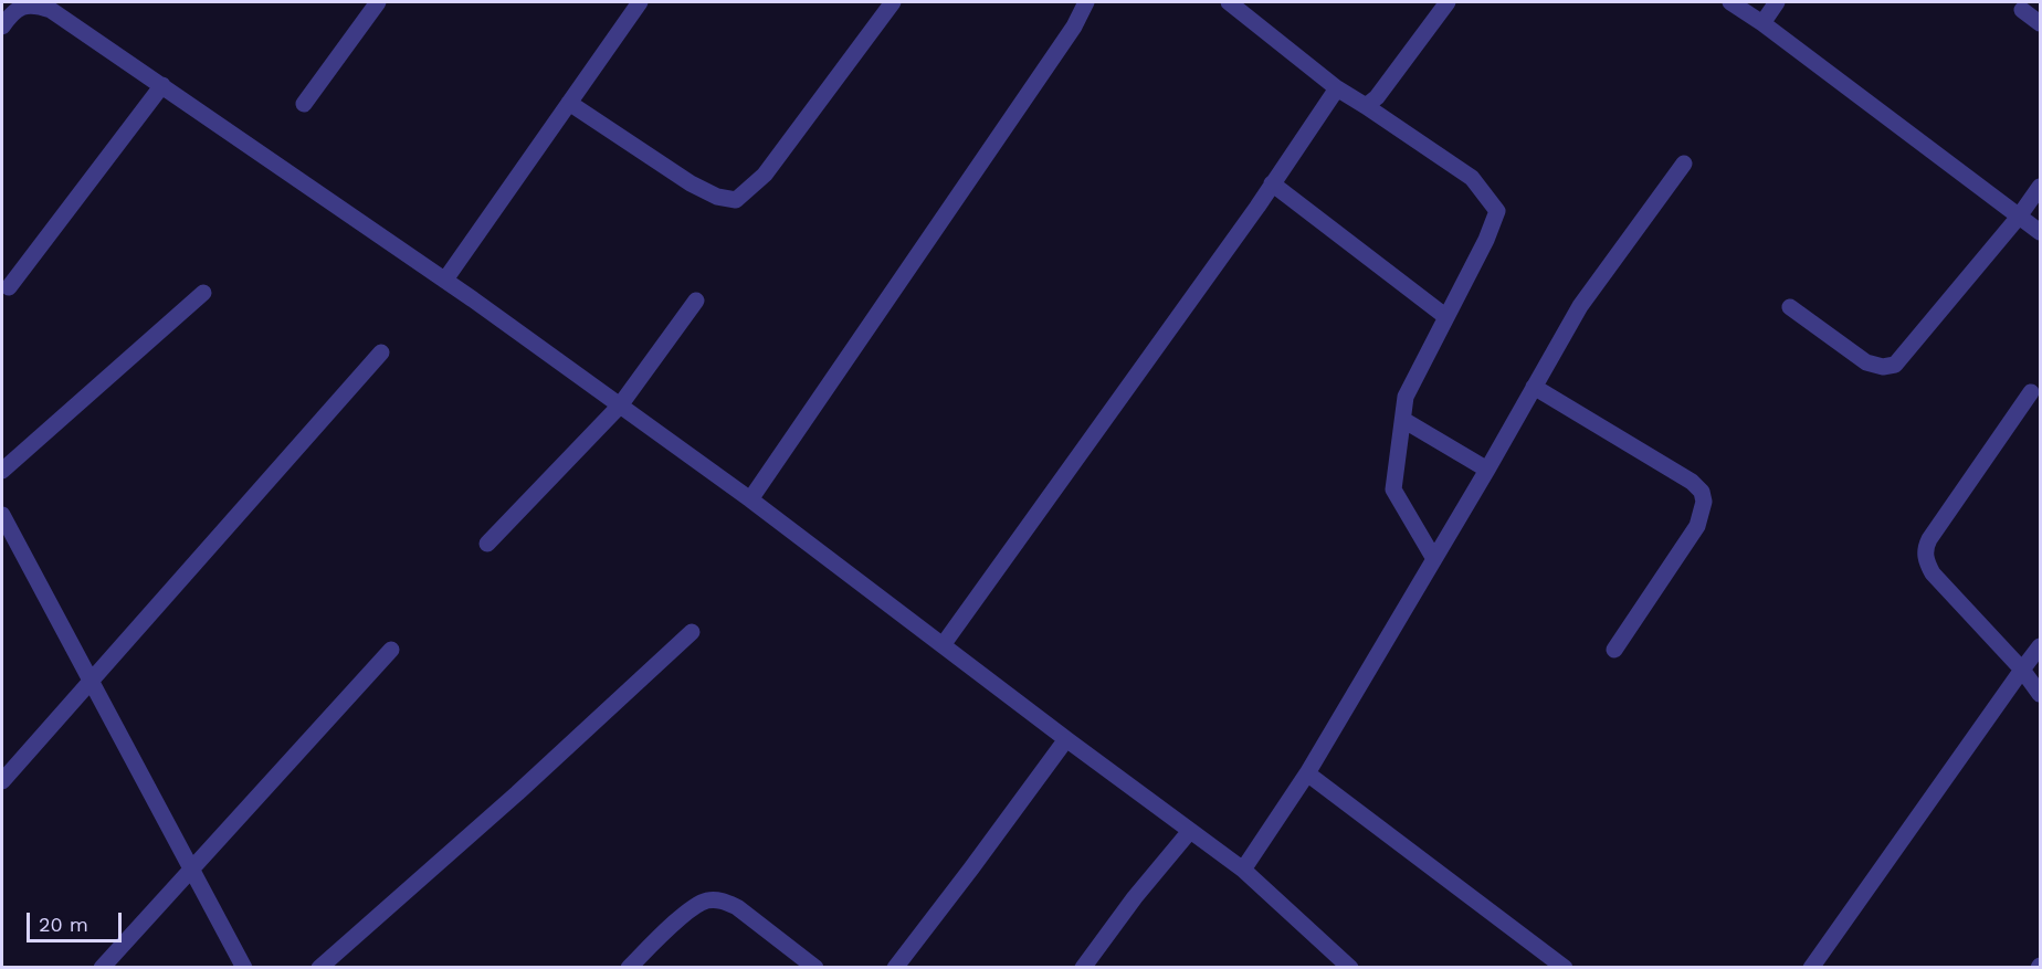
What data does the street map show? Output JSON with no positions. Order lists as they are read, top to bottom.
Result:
{
  "scale_bar": "20 m"
}
